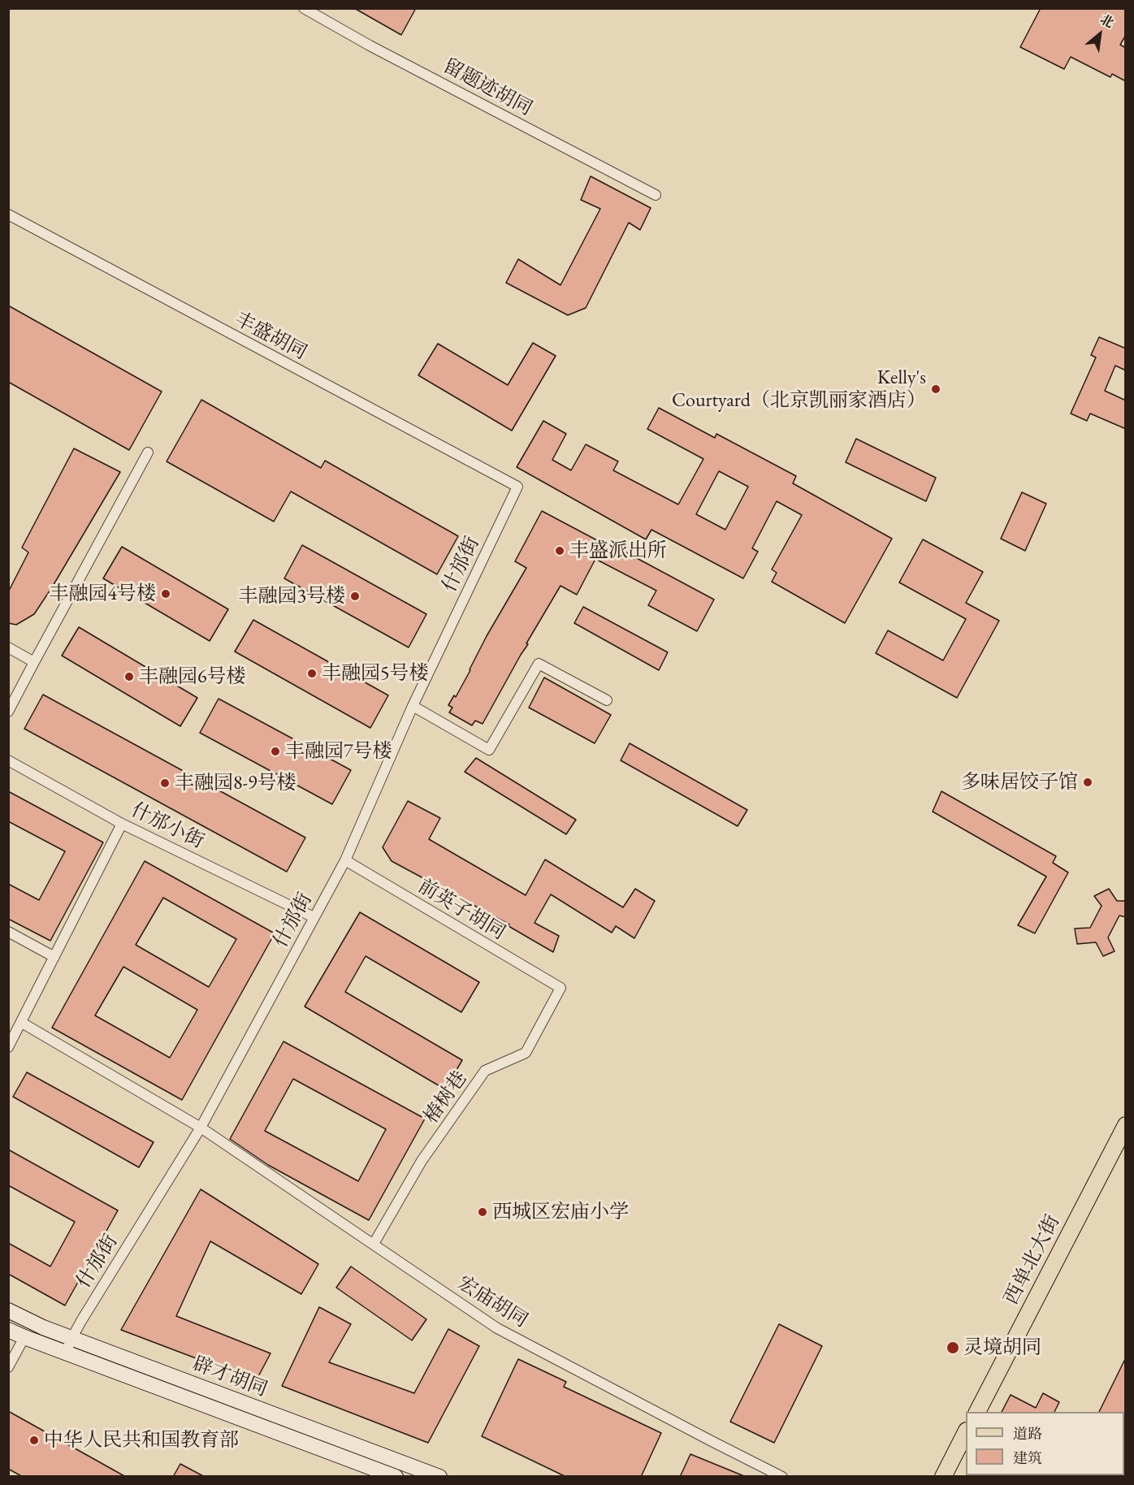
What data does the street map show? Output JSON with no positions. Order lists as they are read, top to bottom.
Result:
{
  "streets": {
    "main road": ["西单北大街", "辟才胡同"],
    "street": [
      "留题迹胡同",
      "丰盛胡同",
      "什邡街",
      "什邡小街",
      "前英子胡同",
      "椿树巷",
      "宏庙胡同"
    ]
  },
  "crossings": [
    ["丰盛胡同", "什邡街"],
    ["什邡街", "什邡小街"],
    ["什邡街", "前英子胡同"],
    ["什邡街", "宏庙胡同"],
    ["什邡街", "辟才胡同"],
    ["前英子胡同", "椿树巷"],
    ["椿树巷", "宏庙胡同"]
  ],
  "places": [
    "Kelly's Courtyard（北京凯丽家酒店）",
    "丰盛派出所",
    "丰融园4号楼",
    "丰融园3号楼",
    "丰融园5号楼",
    "丰融园6号楼",
    "丰融园7号楼",
    "多味居饺子馆",
    "丰融园8-9号楼",
    "西城区宏庙小学",
    "灵境胡同",
    "中华人民共和国教育部"
  ],
  "legend": ["道路", "建筑"],
  "north": "top right"
}
